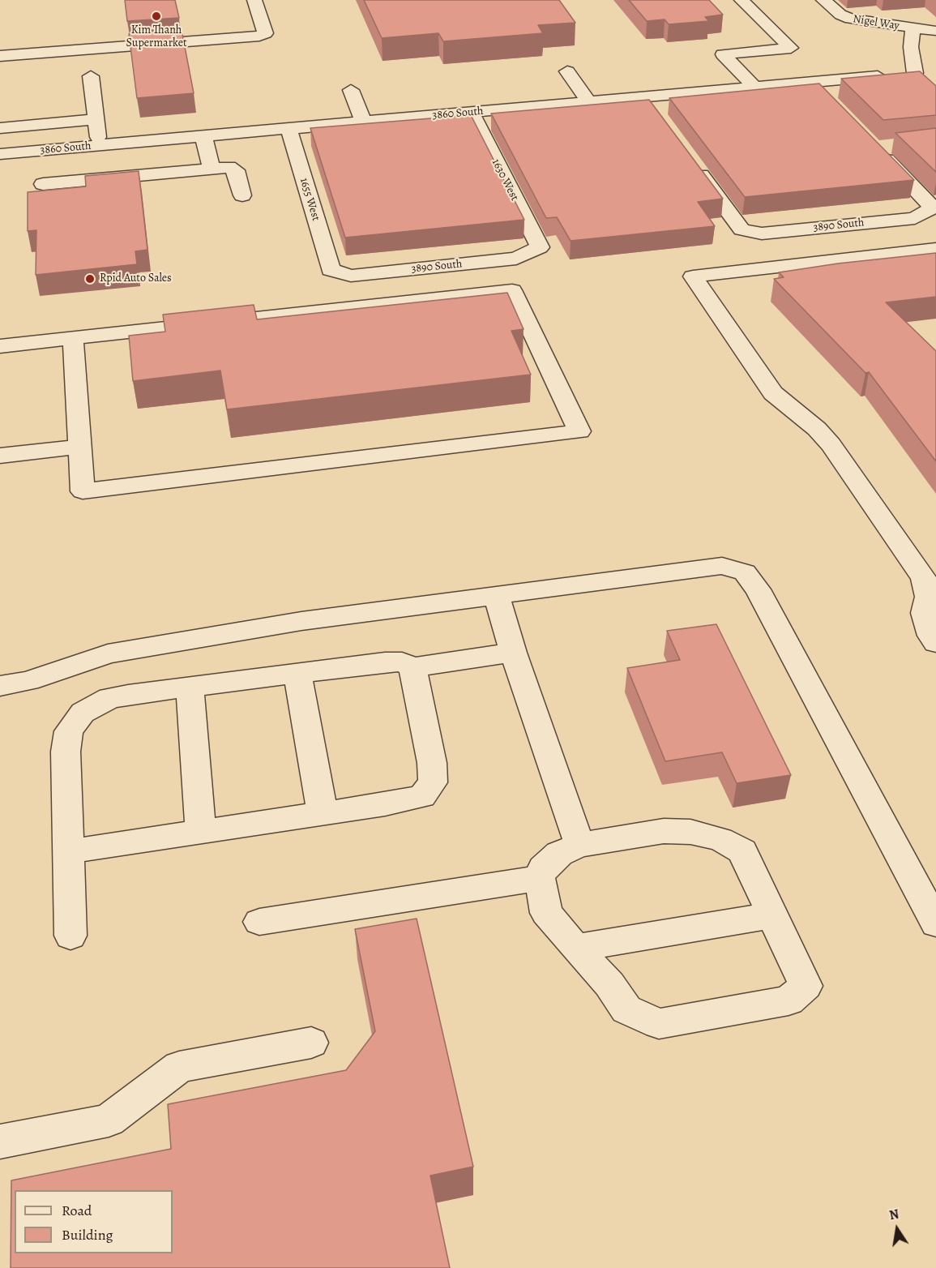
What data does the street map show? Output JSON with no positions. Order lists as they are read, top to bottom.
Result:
{
  "streets": {
    "street": [
      "Nigel Way",
      "3860 South",
      "1630 West",
      "1655 West",
      "3890 South"
    ]
  },
  "crossings": [
    ["Nigel Way", "3860 South"],
    ["3860 South", "1630 West"],
    ["3860 South", "1655 West"],
    ["1630 West", "3890 South"],
    ["1655 West", "3890 South"]
  ],
  "places": ["Kim Thanh Supermarket", "Rpid Auto Sales"],
  "legend": ["Road", "Building"],
  "north": "top"
}
